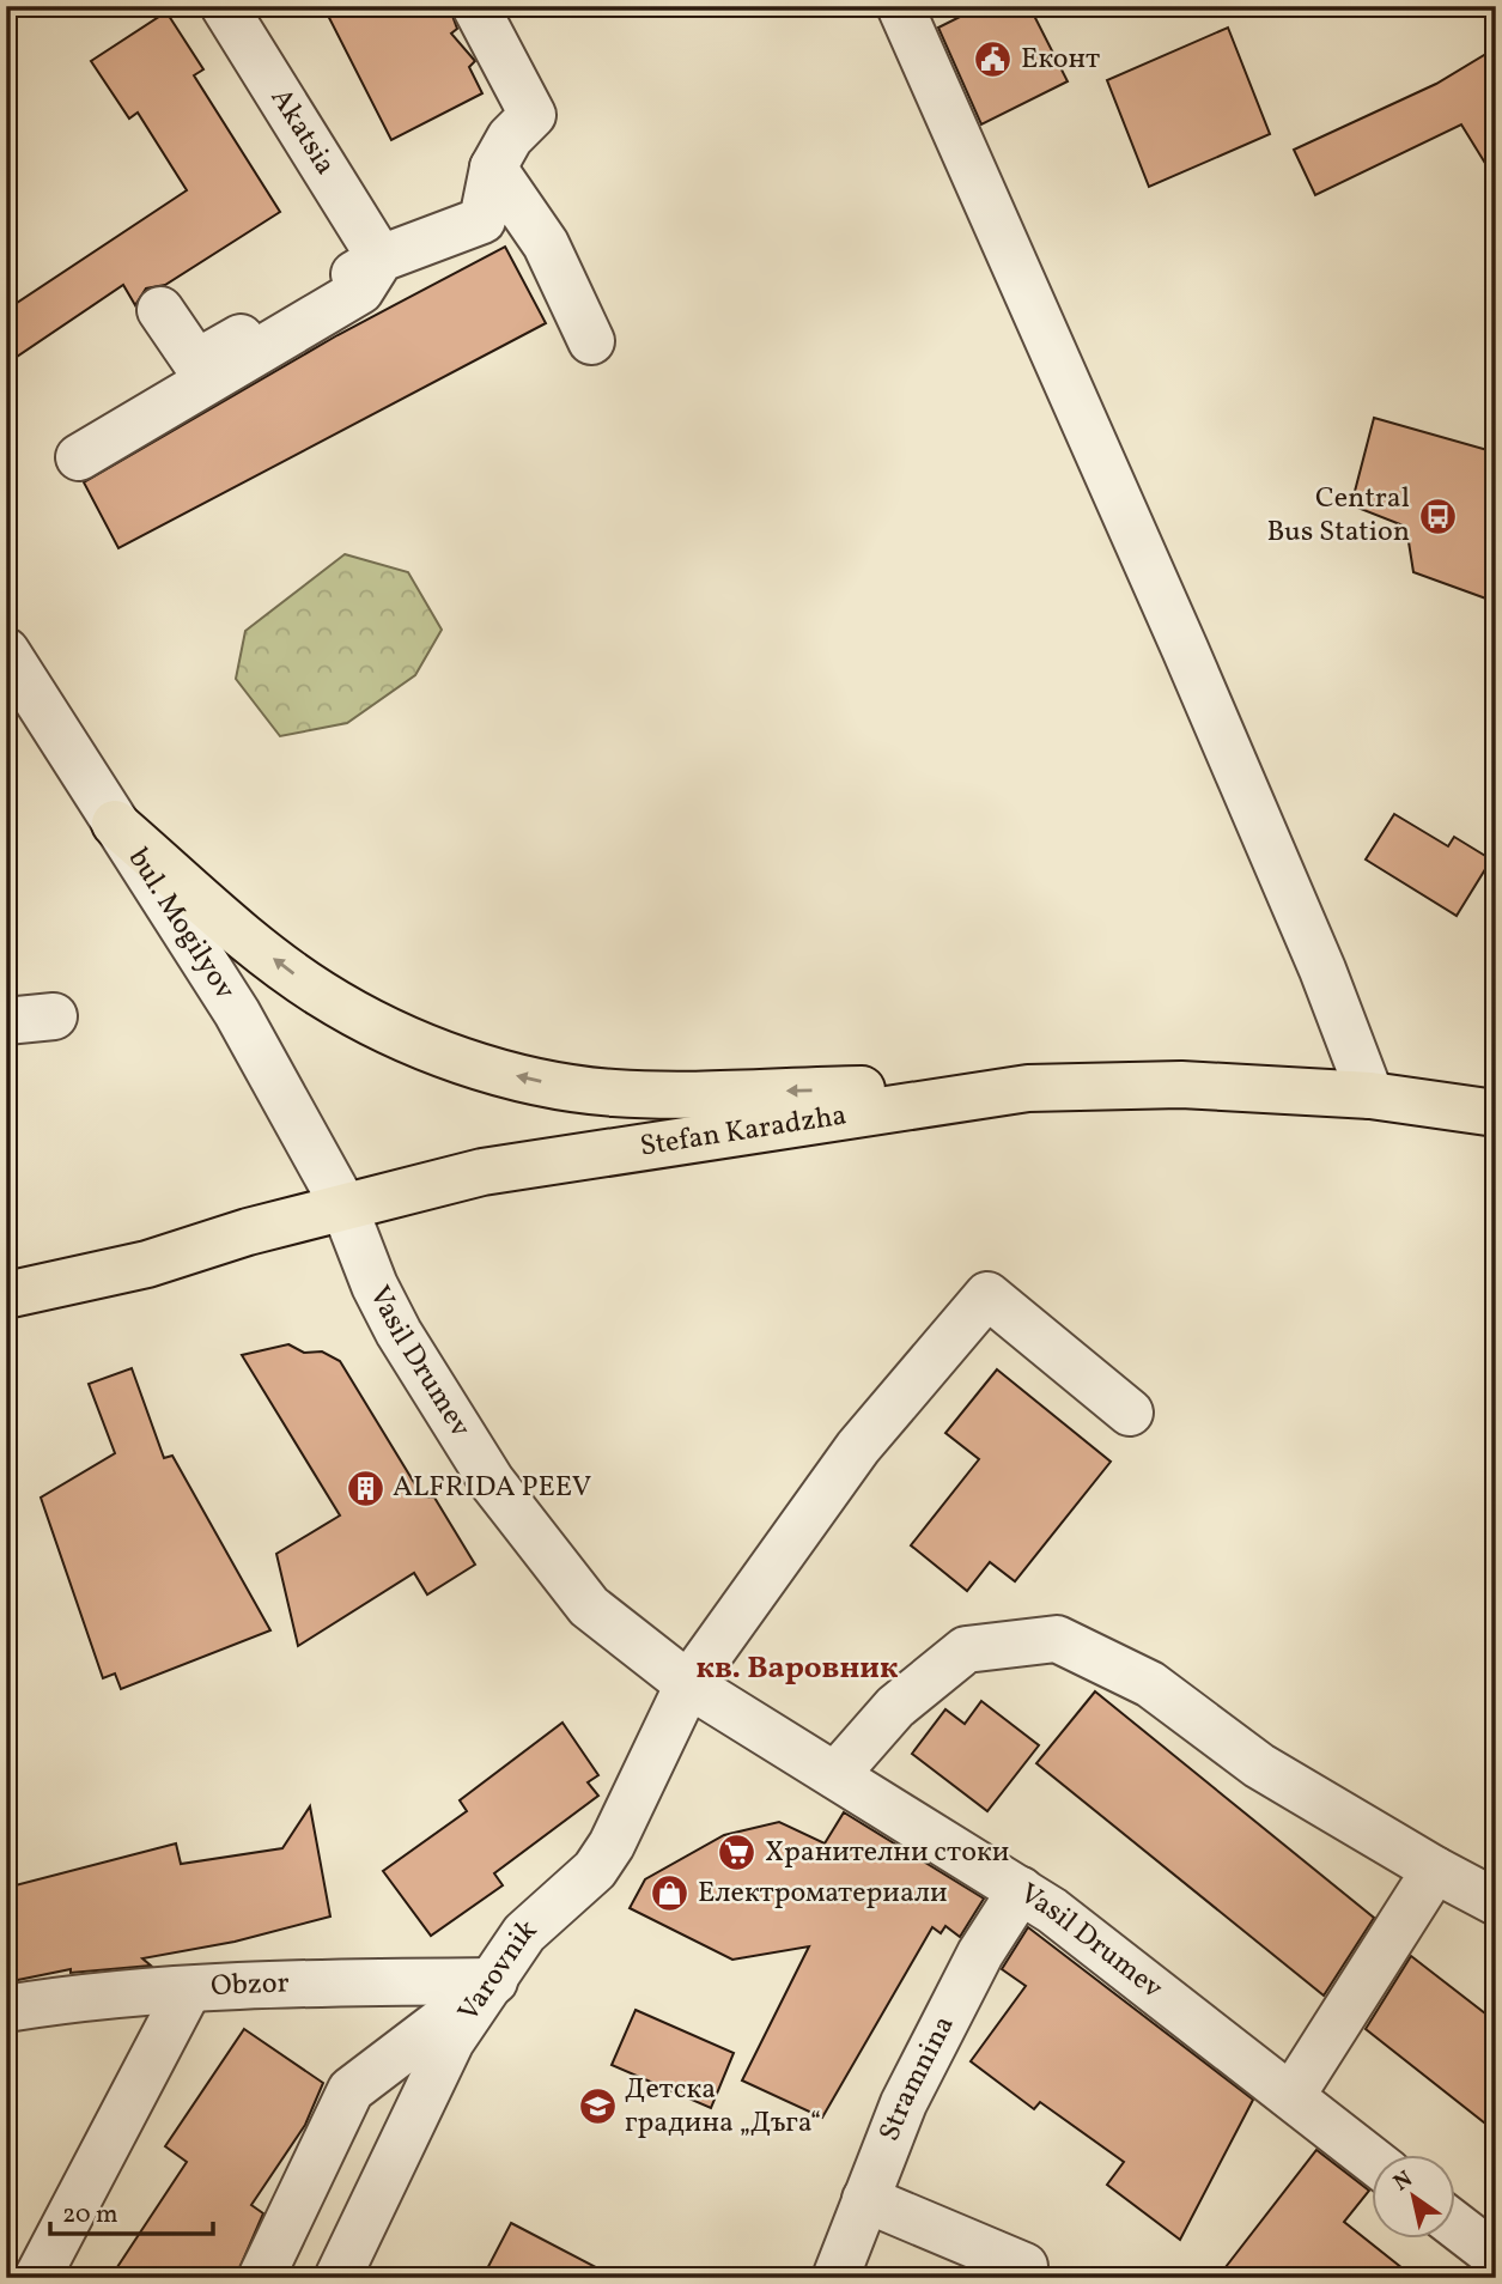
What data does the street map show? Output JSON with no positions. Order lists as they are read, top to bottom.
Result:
{
  "streets": {
    "main road": ["Stefan Karadzha"],
    "street": [
      "Akatsia",
      "bul. Mogilyov",
      "Vasil Drumev",
      "Varovnik",
      "Obzor",
      "Stramnina"
    ]
  },
  "crossings": [
    ["bul. Mogilyov", "Stefan Karadzha"],
    ["bul. Mogilyov", "Vasil Drumev"],
    ["Stefan Karadzha", "Vasil Drumev"],
    ["Vasil Drumev", "Varovnik"],
    ["Vasil Drumev", "Stramnina"],
    ["Varovnik", "Obzor"]
  ],
  "districts": ["кв. Варовник"],
  "places": {
    "public building": ["Еконт"],
    "bus stop": ["Central Bus Station"],
    "building": ["ALFRIDA PEEV"],
    "supermarket": ["Хранителни стоки"],
    "shop": ["Електроматериали"],
    "school or university": ["Детска градина „Дъга“"]
  },
  "scale_bar": "20 m",
  "north": "top left"
}
